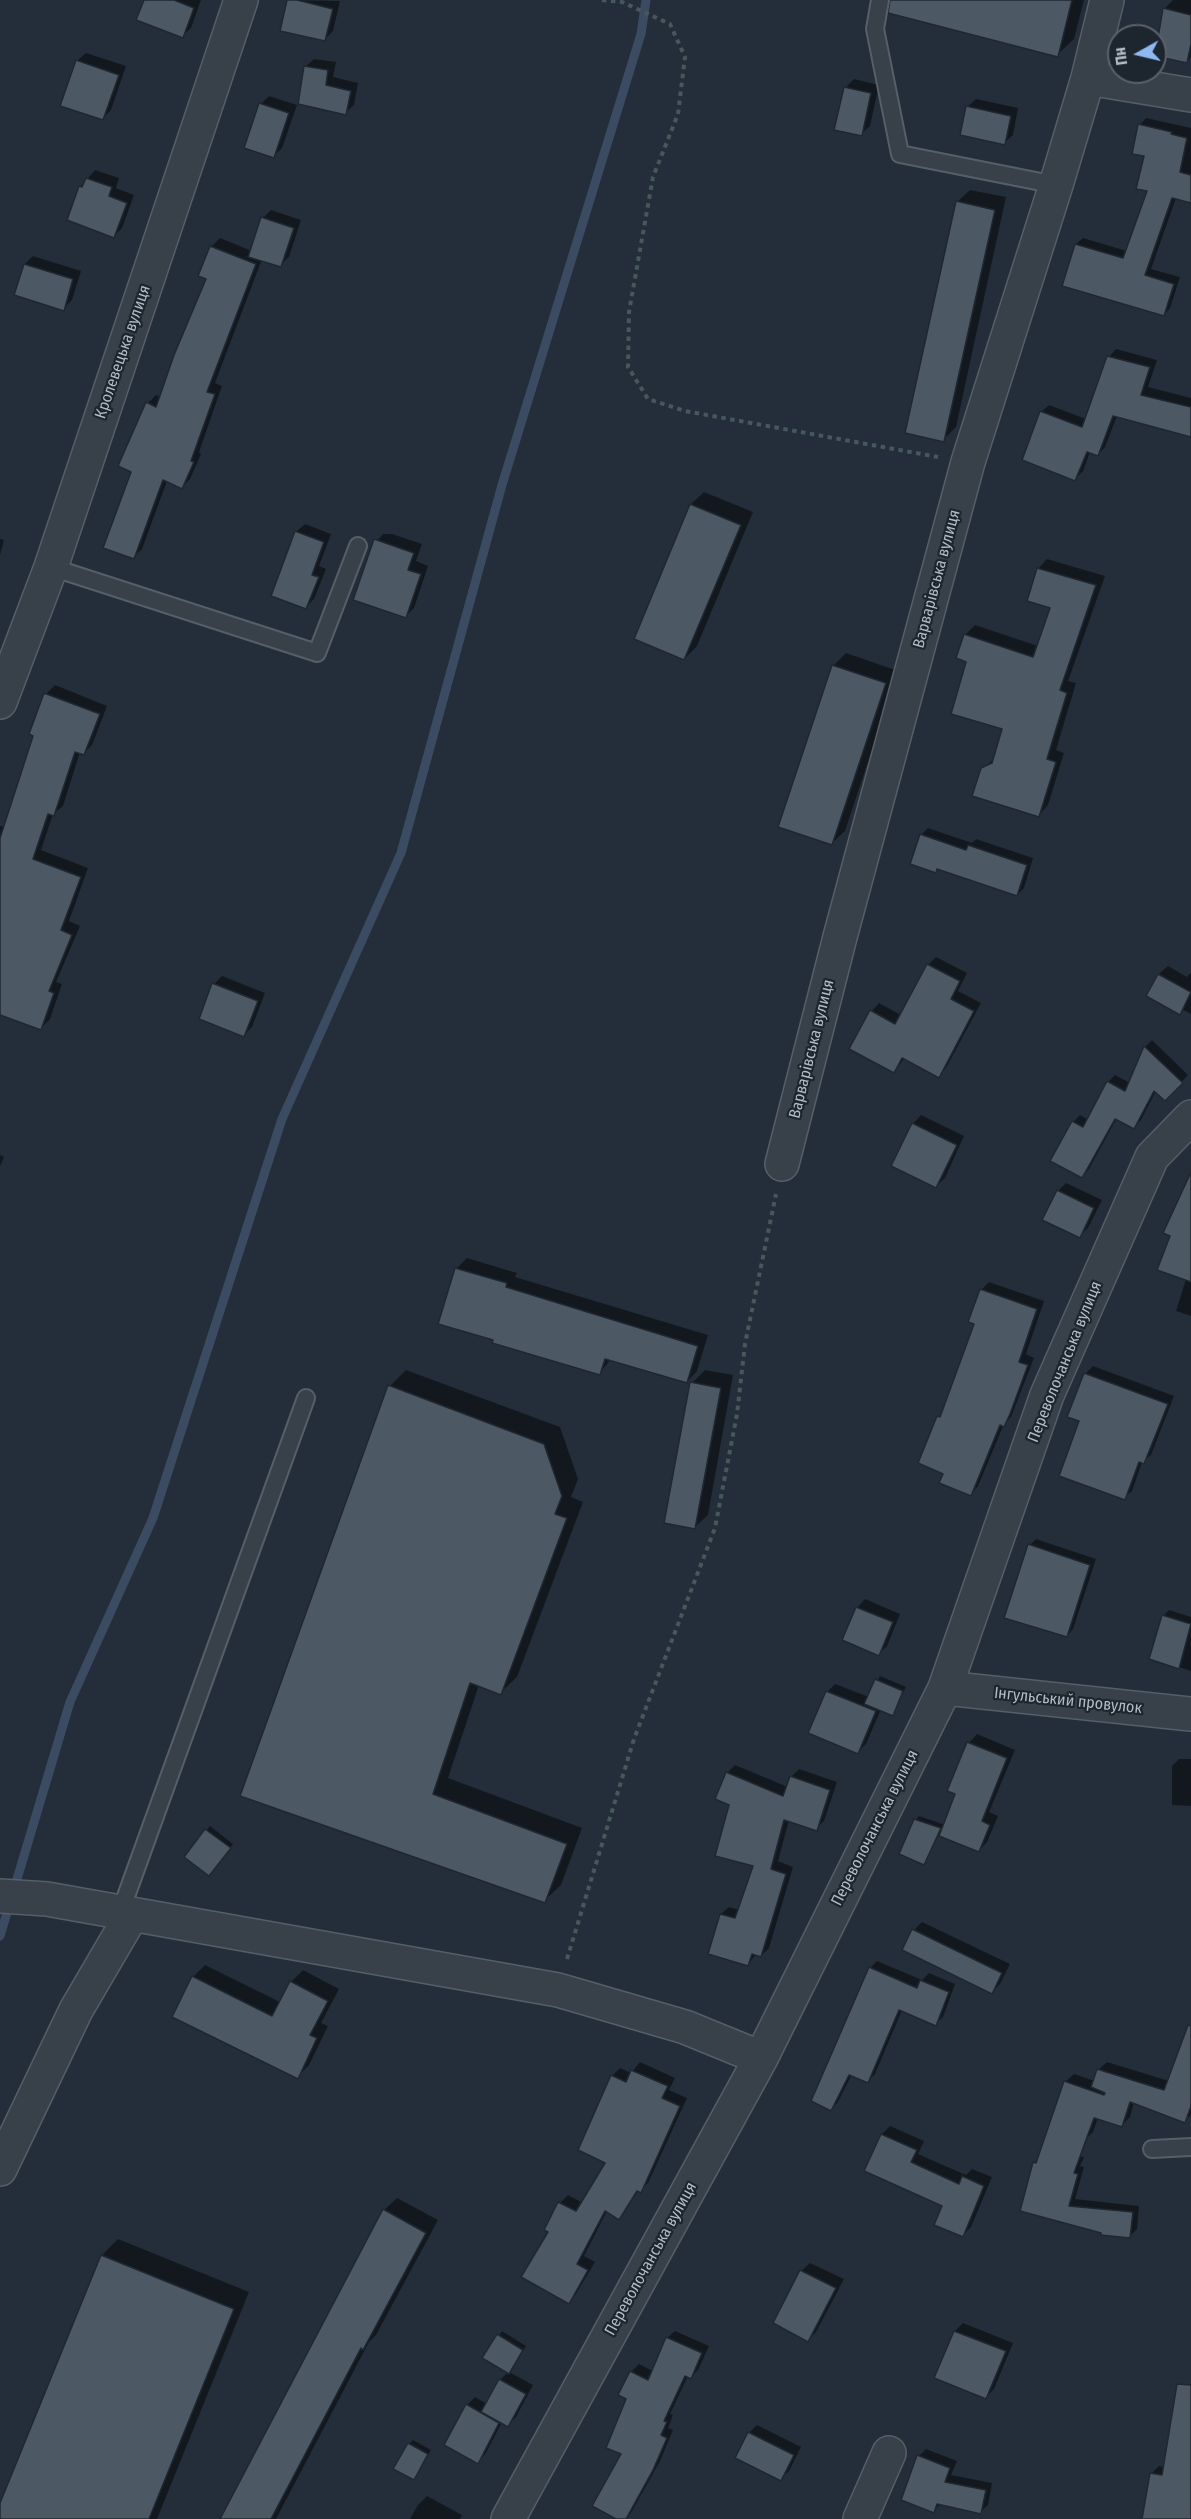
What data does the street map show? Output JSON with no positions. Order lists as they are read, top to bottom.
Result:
{
  "streets": {
    "street": [
      "Кролевецька вулиця",
      "Варварівська вулиця",
      "Переволочанська вулиця",
      "Інгульський провулок"
    ]
  },
  "crossings": [
    ["Переволочанська вулиця", "Інгульський провулок"]
  ],
  "north": "left"
}
